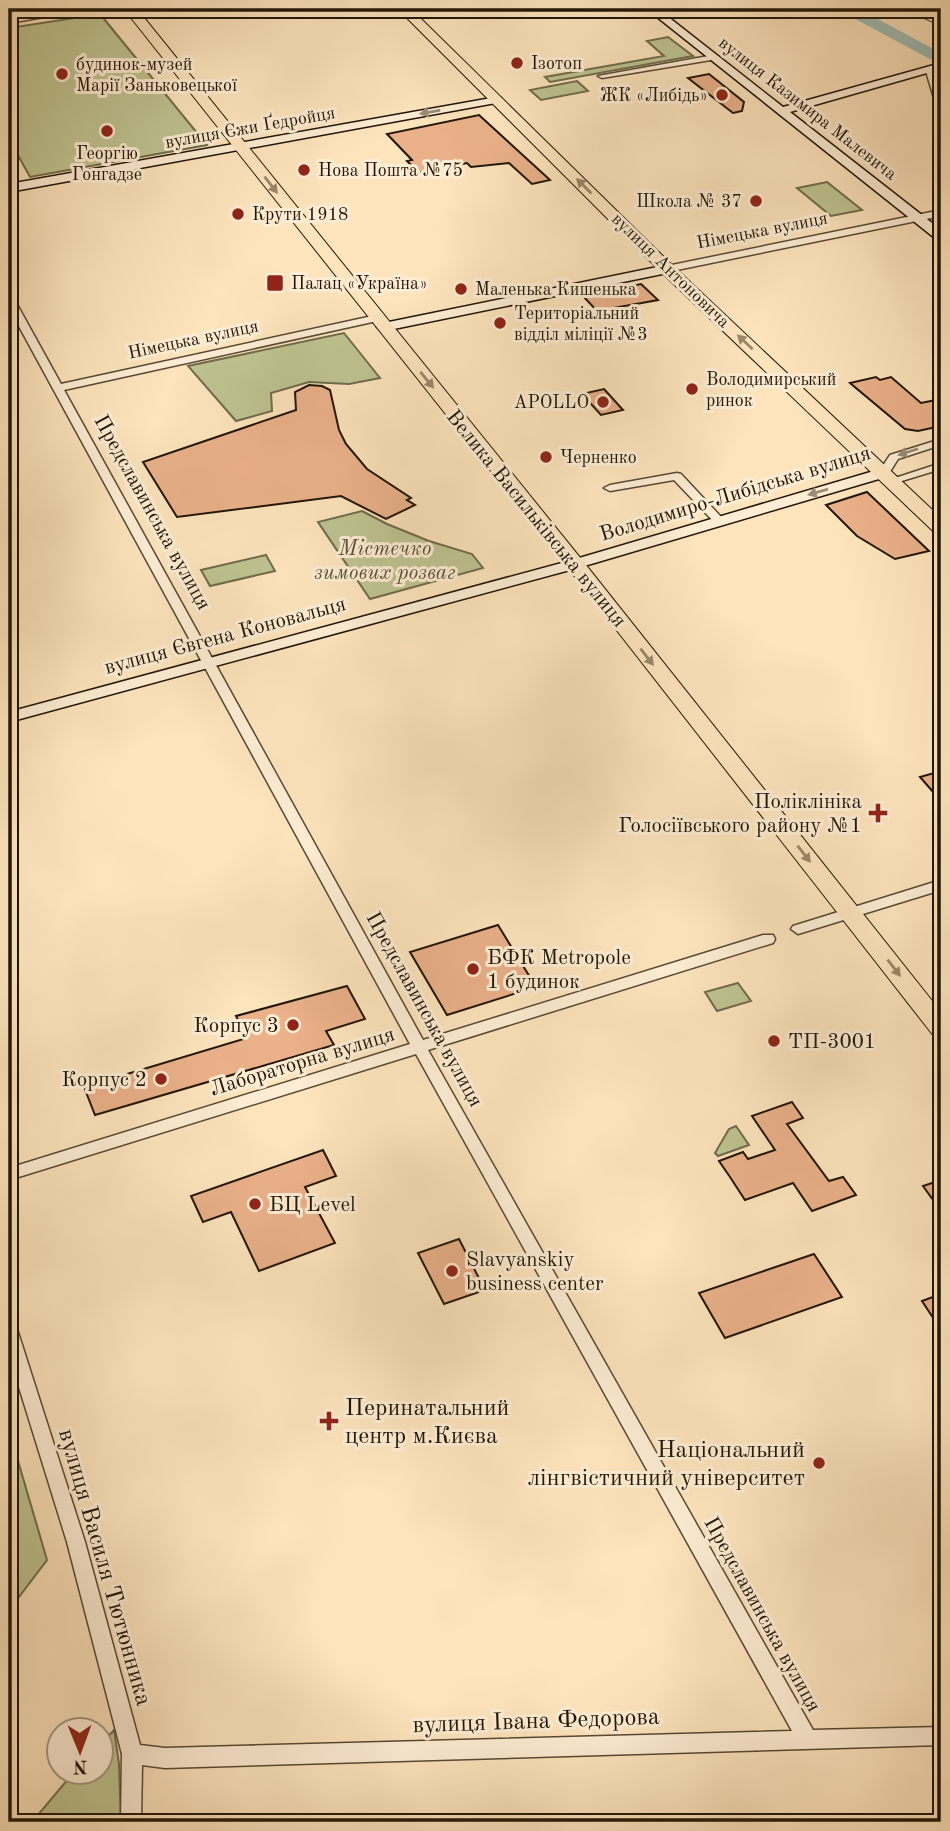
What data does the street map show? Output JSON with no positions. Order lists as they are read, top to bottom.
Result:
{
  "streets": {
    "main road": [
      "вулиця Казимира Малевича",
      "вулиця Єжи Ґедройця",
      "Німецька вулиця",
      "вулиця Антоновича",
      "Володимиро-Либідська вулиця",
      "Велика Васильківська вулиця",
      "вулиця Євгена Коновальця"
    ],
    "street": [
      "Предславинська вулиця",
      "Лабораторна вулиця",
      "вулиця Василя Тютюнника",
      "вулиця Івана Федорова"
    ]
  },
  "crossings": [
    ["вулиця Казимира Малевича", "Німецька вулиця"],
    ["вулиця Єжи Ґедройця", "вулиця Антоновича"],
    ["вулиця Єжи Ґедройця", "Велика Васильківська вулиця"],
    ["Німецька вулиця", "вулиця Антоновича"],
    ["Німецька вулиця", "Предславинська вулиця"],
    ["Німецька вулиця", "Велика Васильківська вулиця"],
    ["вулиця Антоновича", "Володимиро-Либідська вулиця"],
    ["Володимиро-Либідська вулиця", "Велика Васильківська вулиця"],
    ["Володимиро-Либідська вулиця", "вулиця Євгена Коновальця"],
    ["Предславинська вулиця", "вулиця Євгена Коновальця"],
    ["Предславинська вулиця", "Лабораторна вулиця"],
    ["Предславинська вулиця", "вулиця Івана Федорова"],
    ["Велика Васильківська вулиця", "вулиця Євгена Коновальця"],
    ["вулиця Василя Тютюнника", "вулиця Івана Федорова"]
  ],
  "one_way": [
    "вулиця Єжи Ґедройця",
    "вулиця Антоновича",
    "Володимиро-Либідська вулиця",
    "Велика Васильківська вулиця"
  ],
  "parks": ["Містечко зимових розваг"],
  "places": {
    "other": [
      "Ізотоп",
      "будинок-музей Марії Заньковецької",
      "ЖК «Либідь»",
      "Георгію Гонгадзе",
      "Нова Пошта №75",
      "Школа № 37",
      "Крути 1918",
      "Маленька Кишенька",
      "Територіальний відділ міліції №3",
      "Володимирський ринок",
      "APOLLO",
      "Черненко",
      "БФК Metropole 1 будинок",
      "Корпус 3",
      "ТП-3001",
      "Корпус 2",
      "БЦ Level",
      "Slavyanskiy business center",
      "Національний лінгвістичний університет"
    ],
    "transit": ["Палац «Україна»"],
    "health": ["Поліклініка Голосіївського району №1", "Перинатальний центр м.Києва"]
  },
  "north": "bottom"
}
